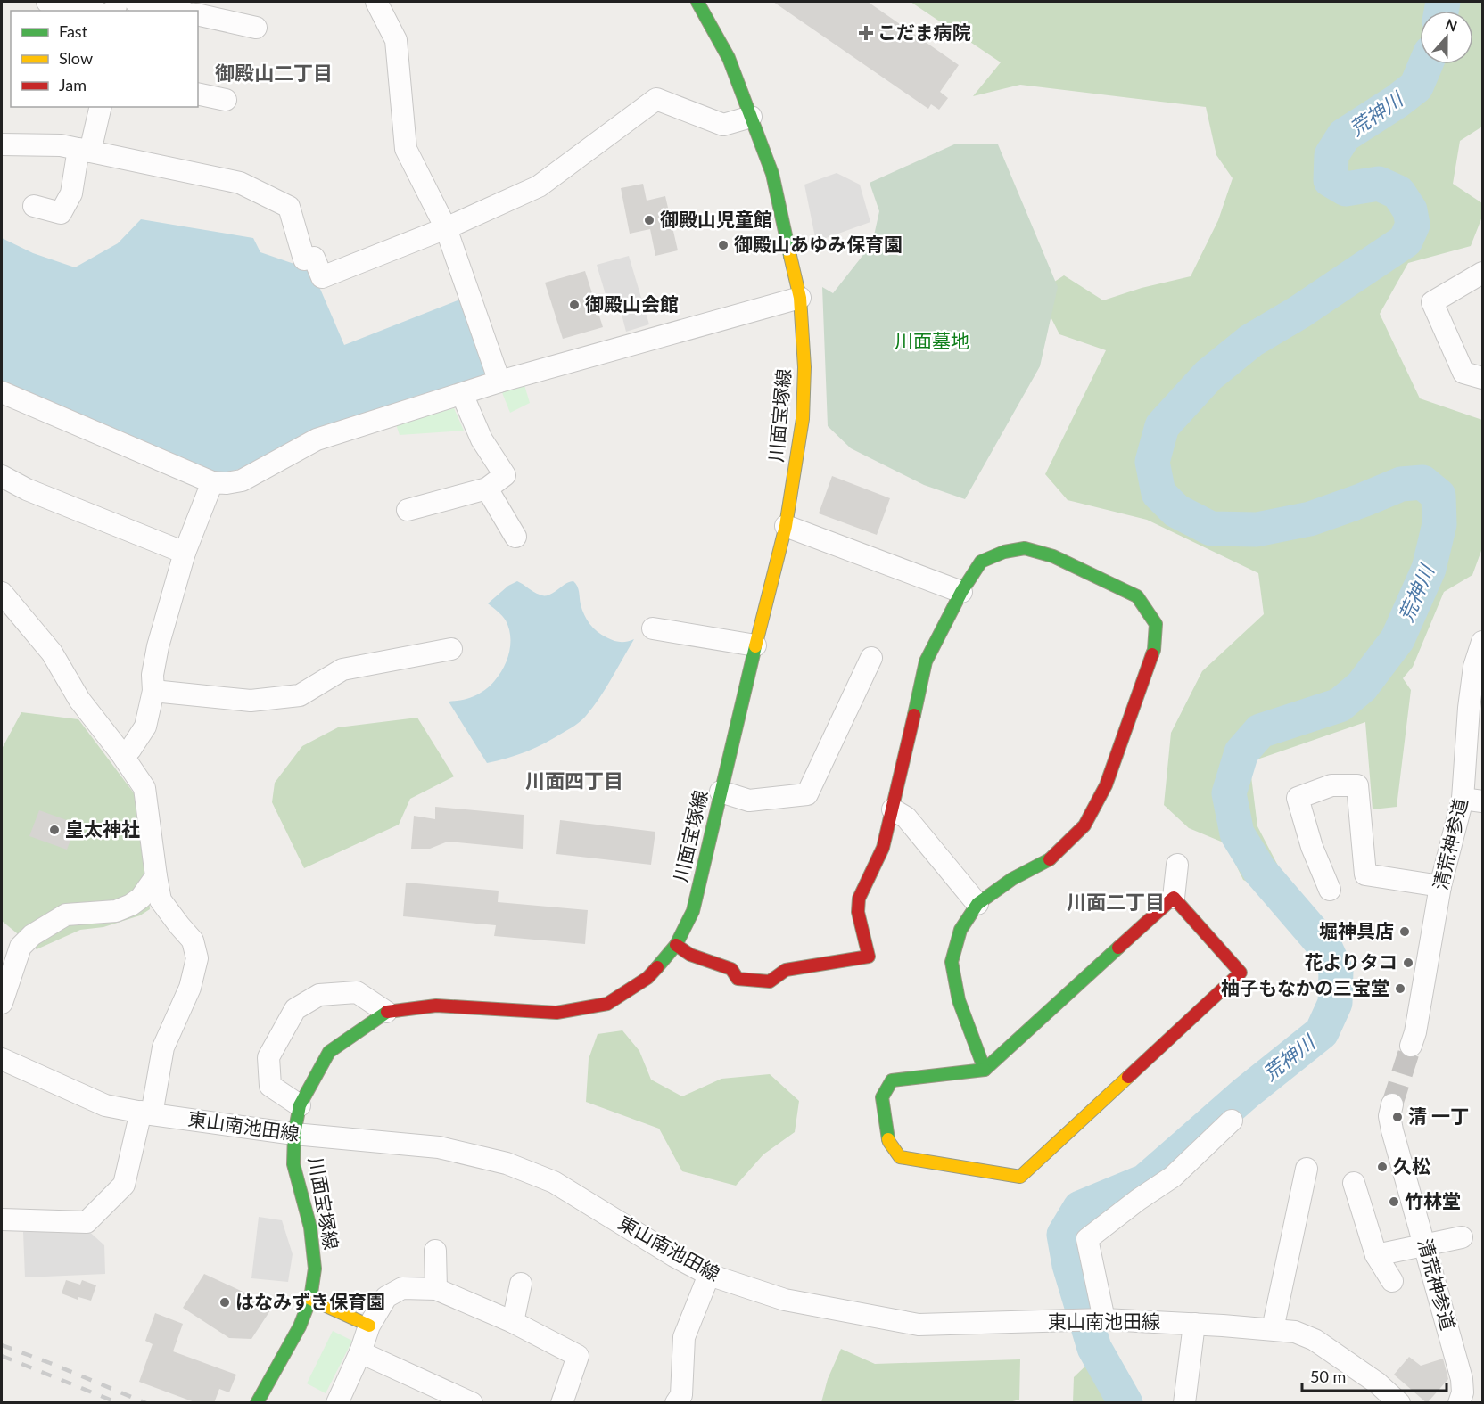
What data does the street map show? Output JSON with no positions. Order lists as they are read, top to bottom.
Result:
{
  "streets": {
    "street": ["川面宝塚線", "清荒神参道", "東山南池田線"]
  },
  "crossings": [
    ["川面宝塚線", "東山南池田線"]
  ],
  "districts": ["御殿山二丁目", "川面四丁目", "川面二丁目"],
  "water": ["荒神川"],
  "parks": ["川面墓地"],
  "places": {
    "health": ["こだま病院"],
    "other": [
      "御殿山児童館",
      "御殿山あゆみ保育園",
      "御殿山会館",
      "皇太神社",
      "堀神具店",
      "花よりタコ",
      "柚子もなかの三宝堂",
      "清 一丁",
      "久松",
      "竹林堂",
      "はなみずき保育園"
    ]
  },
  "legend": ["Fast", "Slow", "Jam"],
  "scale_bar": "50 m",
  "north": "top"
}
